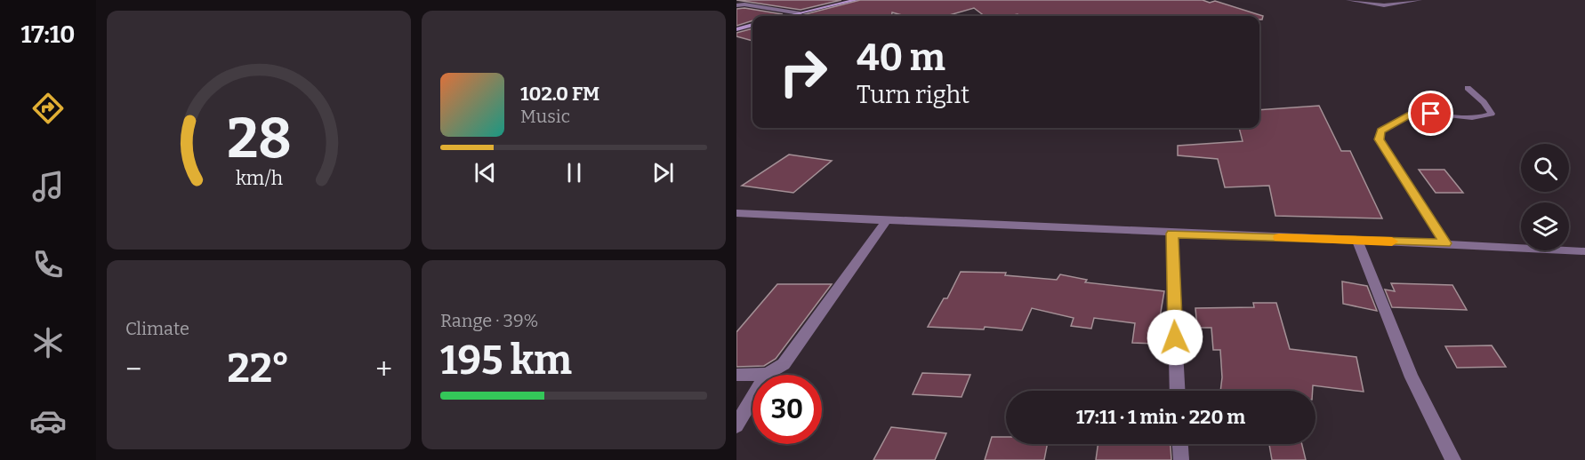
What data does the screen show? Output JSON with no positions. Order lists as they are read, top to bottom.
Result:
{
  "page": {
    "tabs": "17:10",
    "turn": ["40 m", "Turn right"],
    "song": ["102.0 FM", "Music"],
    "tile": [
      "Climate",
      ["Range · 39%", "195 km"]
    ],
    "heat": ["−", "22°", "+"],
    "limit": "30",
    "trip": "17:11 · 1 min · 220 m",
    "gauge": ["28", "km/h"]
  }
}
